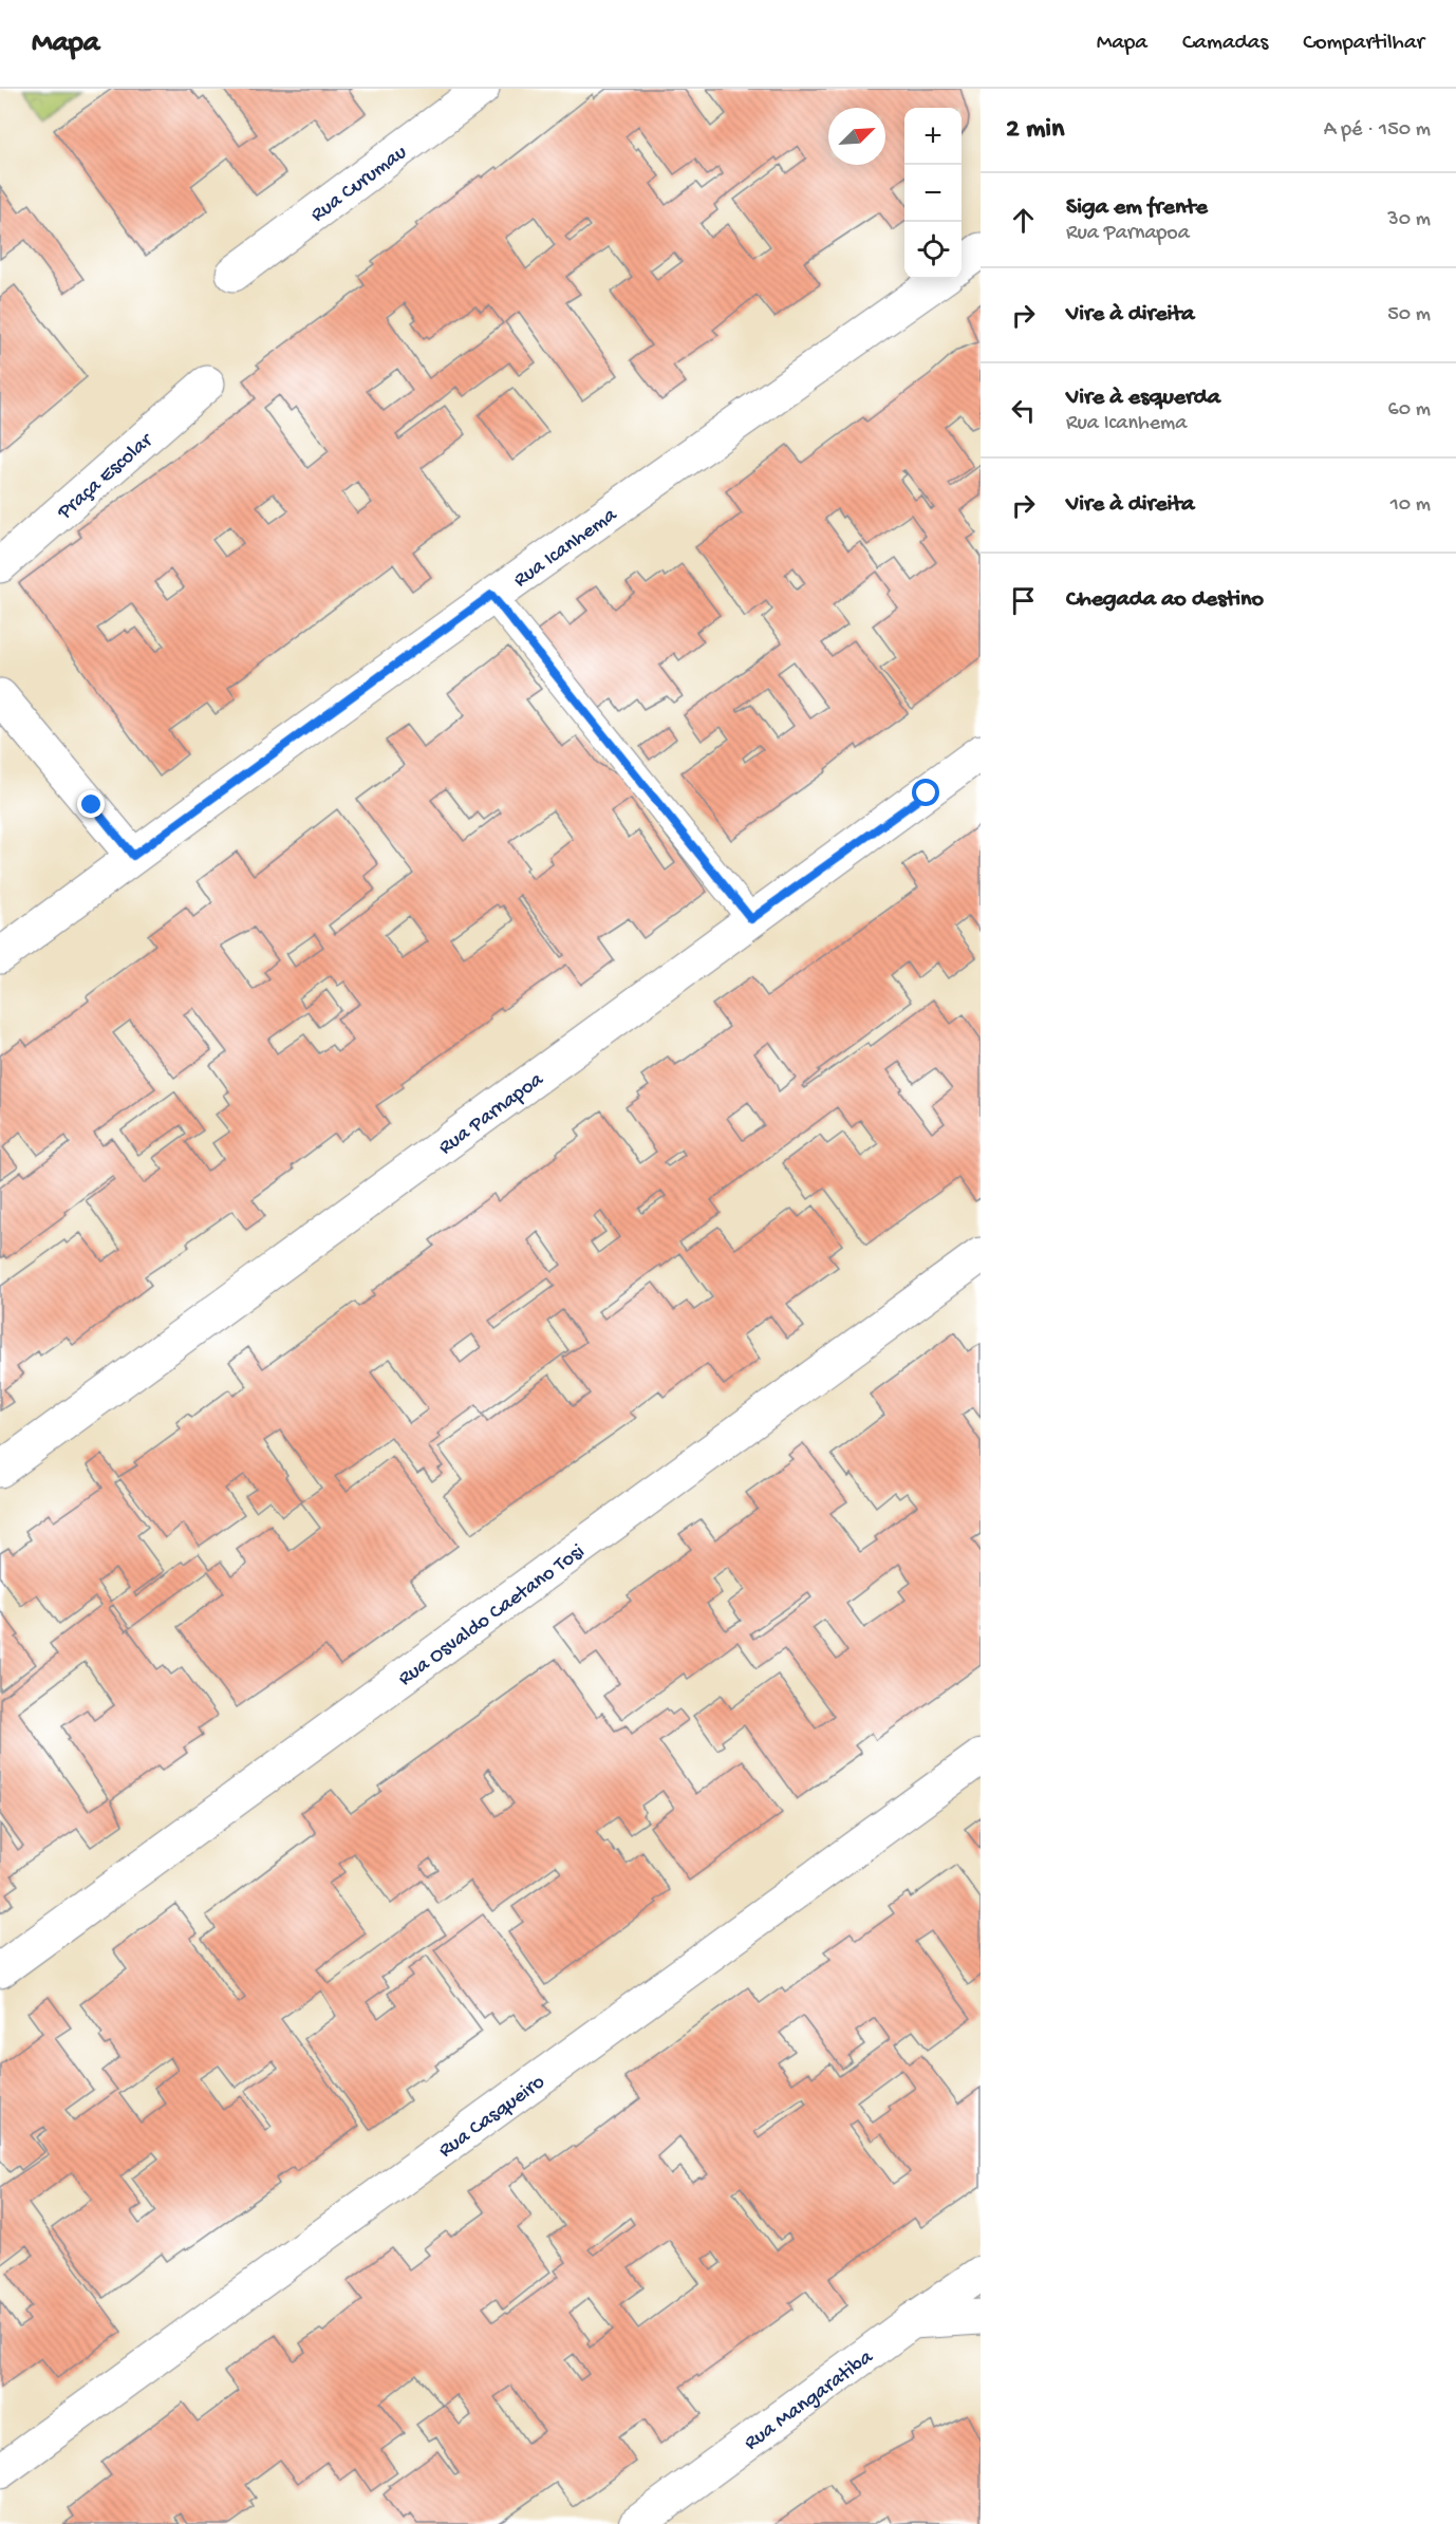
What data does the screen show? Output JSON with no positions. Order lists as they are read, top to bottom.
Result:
{
  "streets": {
    "street": [
      "Rua Curumau",
      "Praça Escolar",
      "Rua Icanhema",
      "Rua Parnapoa",
      "Rua Osvaldo Caetano Tosi",
      "Rua Casqueiro",
      "Rua Mangaratiba"
    ]
  },
  "north": "top right",
  "page": {
    "header": "Mapa",
    "nav": ["Mapa", "Camadas", "Compartilhar"],
    "heading": ["2 min", "A pé · 150 m"],
    "map_buttons": ["+", "−"],
    "list": [
      ["Siga em frente", "Rua Parnapoa", "30 m"],
      ["Vire à direita", "50 m"],
      ["Vire à esquerda", "Rua Icanhema", "60 m"],
      ["Vire à direita", "10 m"],
      "Chegada ao destino"
    ]
  }
}
